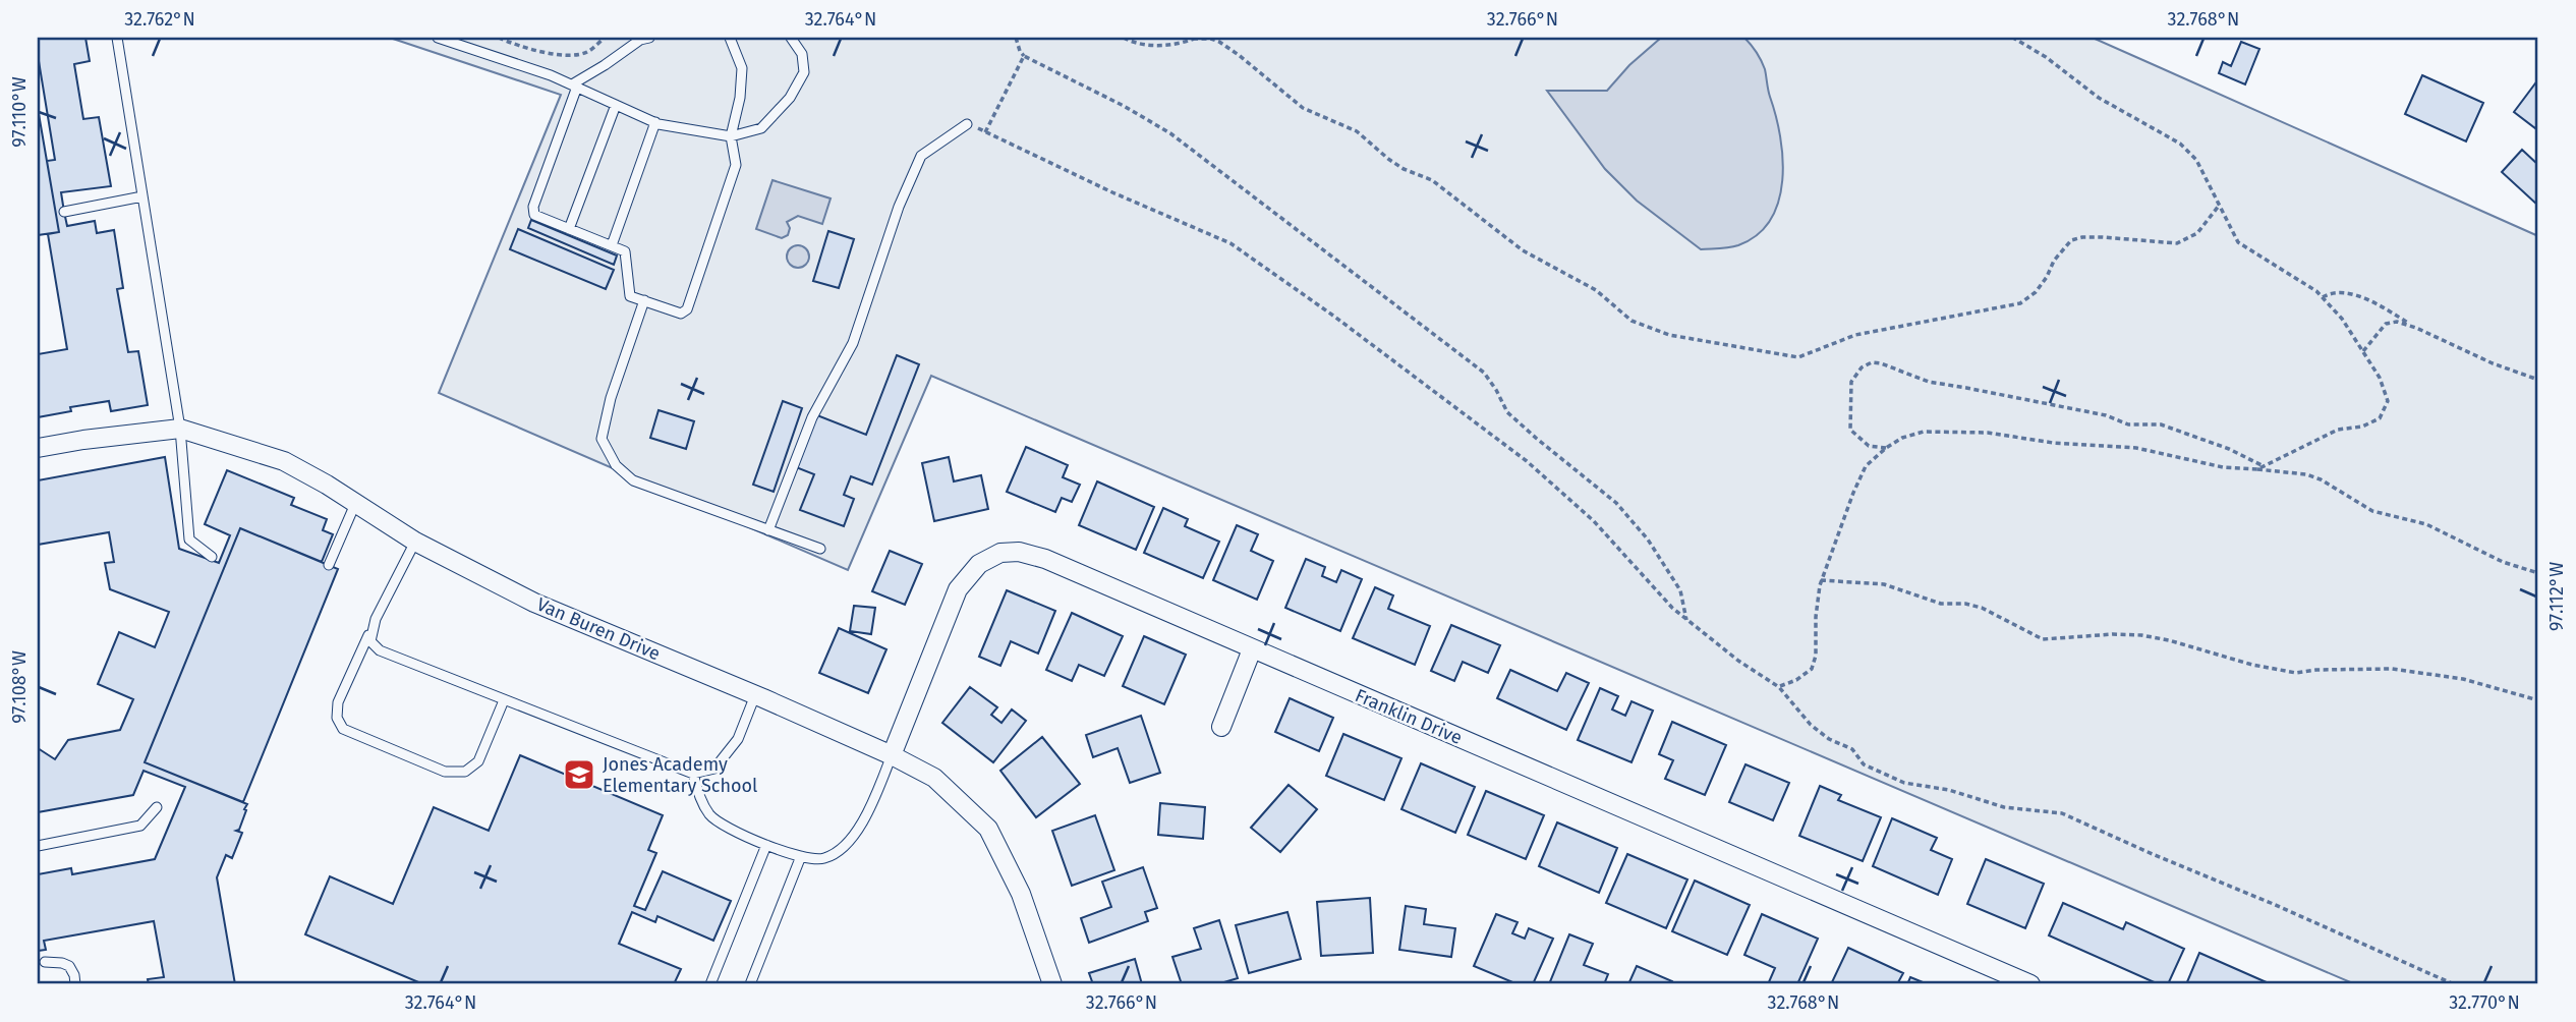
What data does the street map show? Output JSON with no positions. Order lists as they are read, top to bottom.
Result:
{
  "streets": {
    "street": ["Van Buren Drive", "Franklin Drive"]
  },
  "crossings": [
    ["Van Buren Drive", "Franklin Drive"]
  ],
  "places": {
    "school or university": ["Jones Academy Elementary School"]
  },
  "coordinates": [
    "32.762°N",
    "32.764°N",
    "32.766°N",
    "32.768°N",
    "97.110°W",
    "97.112°W",
    "97.108°W",
    "32.770°N"
  ]
}
